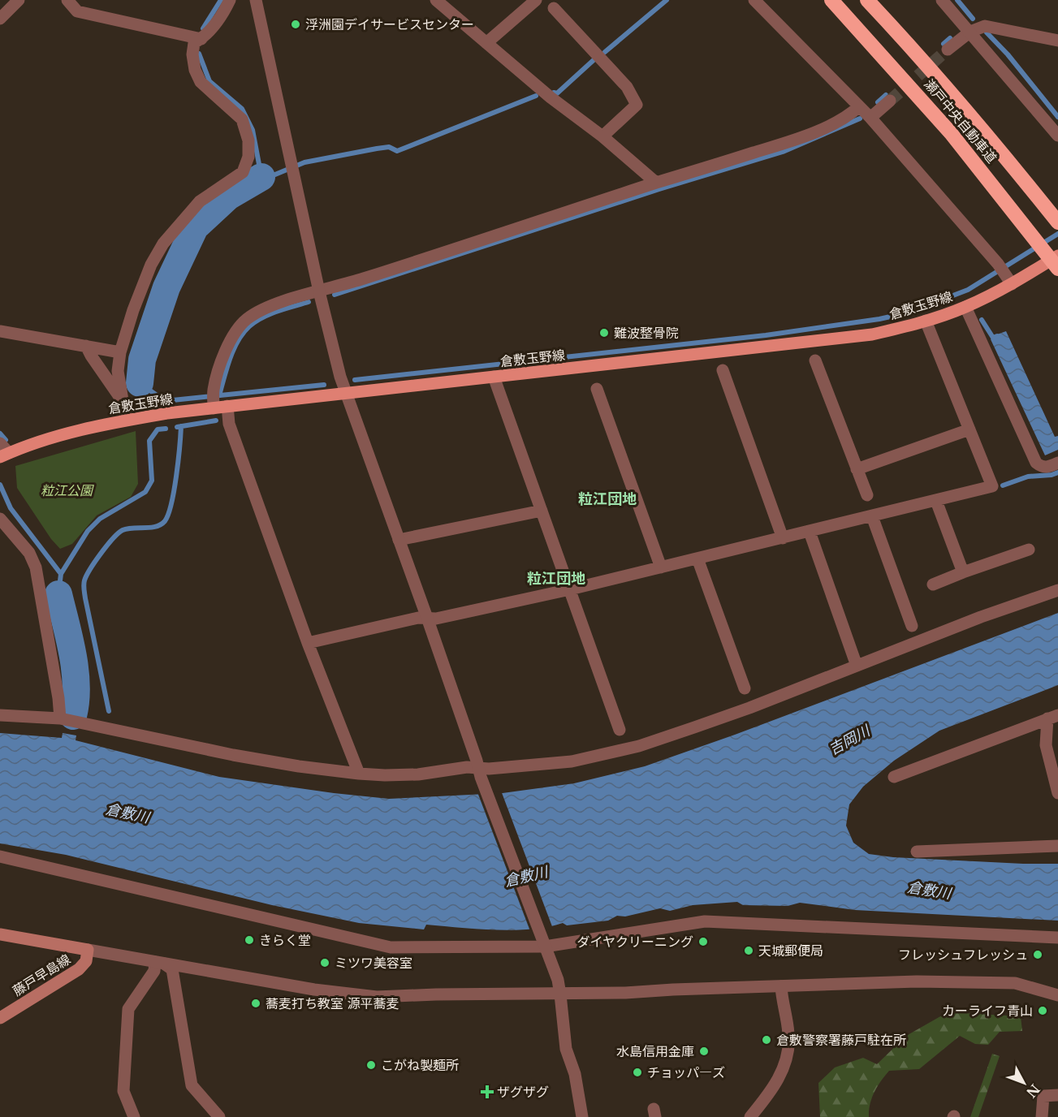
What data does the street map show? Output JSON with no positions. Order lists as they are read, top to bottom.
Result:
{
  "streets": {
    "highway": ["瀬戸中央自動車道"],
    "main road": ["倉敷玉野線", "藤戸早島線"]
  },
  "districts": ["粒江団地", "粒江団地"],
  "water": ["吉岡川", "倉敷川"],
  "parks": ["粒江公園"],
  "places": {
    "other": [
      "浮洲園デイサービスセンター",
      "難波整骨院",
      "きらく堂",
      "ダイヤクリーニング",
      "天城郵便局",
      "フレッシュフレッシュ",
      "ミツワ美容室",
      "蕎麦打ち教室 源平蕎麦",
      "カーライフ青山",
      "倉敷警察署藤戸駐在所",
      "水島信用金庫",
      "こがね製麺所",
      "チョッパ―ズ"
    ],
    "health": ["ザグザグ"]
  },
  "north": "bottom right"
}
